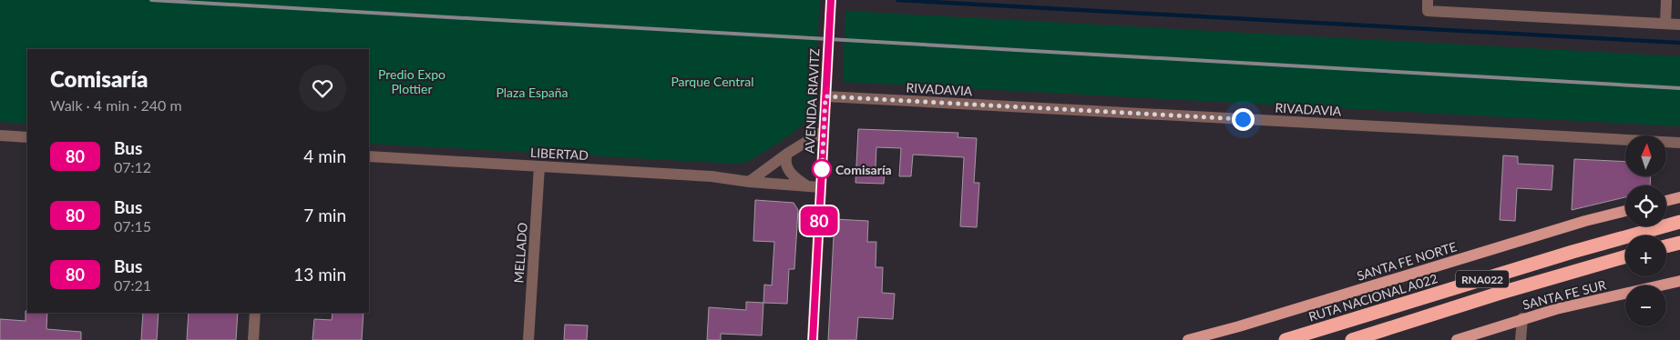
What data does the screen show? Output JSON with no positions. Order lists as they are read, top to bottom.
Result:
{
  "streets": {
    "highway": ["RNA022", "RUTA NACIONAL A022"],
    "main road": ["AVENIDA RIAVITZ", "SANTA FE NORTE", "SANTA FE SUR"],
    "street": ["RIVADAVIA", "LIBERTAD", "MELLADO"]
  },
  "crossings": [
    ["RIVADAVIA", "AVENIDA RIAVITZ"],
    ["AVENIDA RIAVITZ", "LIBERTAD"],
    ["LIBERTAD", "MELLADO"]
  ],
  "parks": ["Predio Expo Plottier", "Parque Central", "Plaza España"],
  "places": ["Comisaría"],
  "lines": ["bus line 80"],
  "north": "top",
  "page": {
    "on_map": "80",
    "heading": ["Comisaría", "Walk · 4 min · 240 m"],
    "list": [
      {
        "mark": "80",
        "name": "Bus",
        "note": "07:12",
        "value": "4 min"
      },
      {
        "mark": "80",
        "name": "Bus",
        "note": "07:15",
        "value": "7 min"
      },
      {
        "mark": "80",
        "name": "Bus",
        "note": "07:21",
        "value": "13 min"
      }
    ],
    "map_buttons": ["+", "−"]
  }
}
